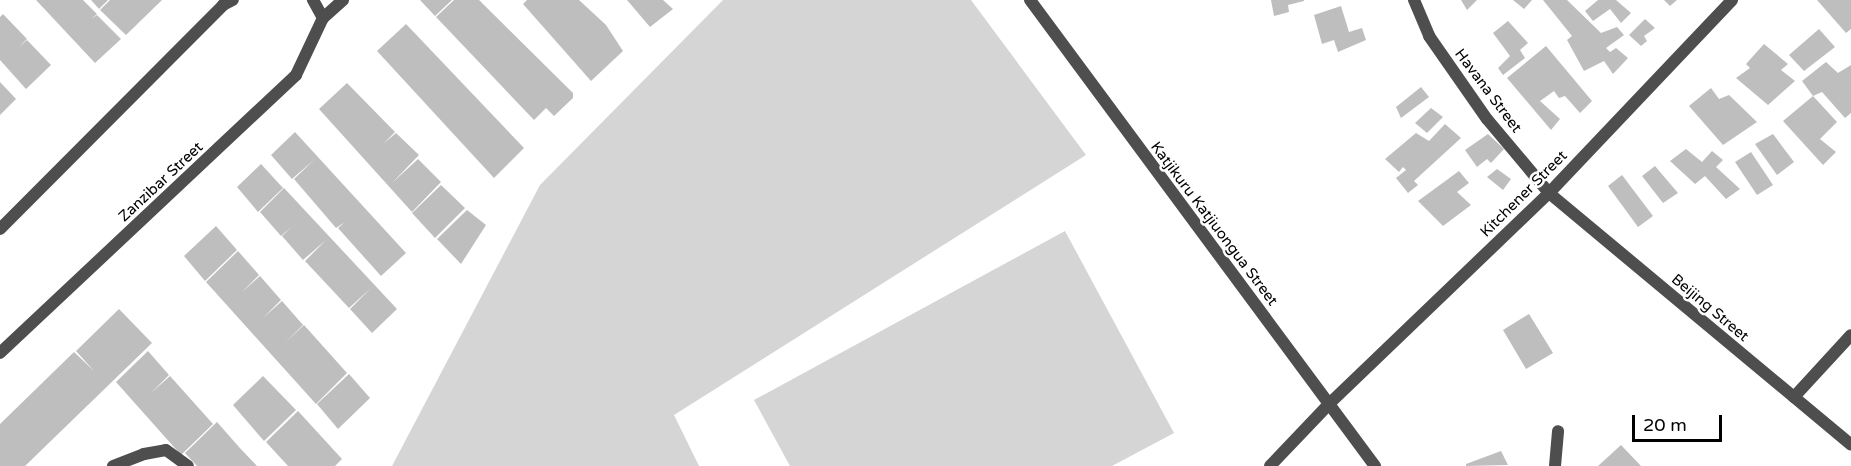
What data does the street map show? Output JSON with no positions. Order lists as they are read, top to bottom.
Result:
{
  "streets": {
    "street": [
      "Havana Street",
      "Zanzibar Street",
      "Kitchener Street",
      "Katjikuru Katjiuongua Street",
      "Beijing Street"
    ]
  },
  "crossings": [
    ["Havana Street", "Kitchener Street"],
    ["Havana Street", "Beijing Street"],
    ["Kitchener Street", "Katjikuru Katjiuongua Street"],
    ["Kitchener Street", "Beijing Street"]
  ],
  "scale_bar": "20 m"
}
